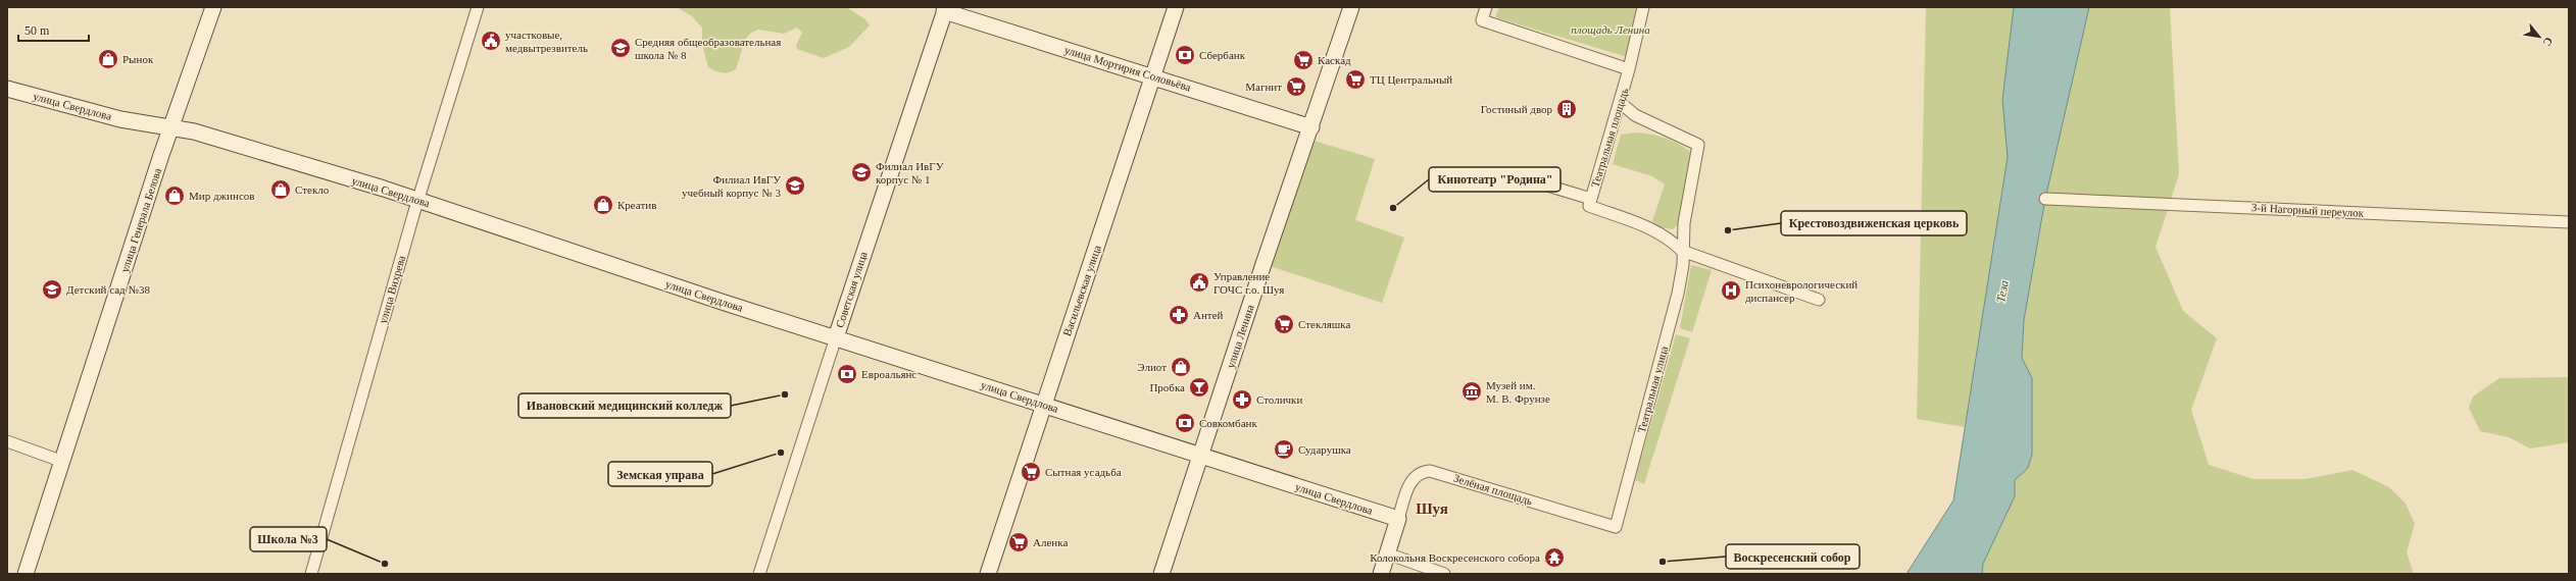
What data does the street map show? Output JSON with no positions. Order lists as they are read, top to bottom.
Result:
{
  "streets": {
    "main road": [
      "улица Мортирия Соловьёва",
      "улица Свердлова",
      "улица Генерала Белова",
      "Советская улица",
      "Васильевская улица",
      "улица Ленина"
    ],
    "street": [
      "Театральная площадь",
      "3-й Нагорный переулок",
      "улица Вихрева",
      "Театральная улица",
      "Зелёная площадь"
    ]
  },
  "crossings": [
    ["улица Мортирия Соловьёва", "Советская улица"],
    ["улица Мортирия Соловьёва", "Васильевская улица"],
    ["улица Мортирия Соловьёва", "улица Ленина"],
    ["улица Свердлова", "улица Генерала Белова"],
    ["улица Свердлова", "улица Вихрева"],
    ["улица Свердлова", "Советская улица"],
    ["улица Свердлова", "Васильевская улица"],
    ["улица Свердлова", "улица Ленина"],
    ["улица Свердлова", "Зелёная площадь"],
    ["Театральная площадь", "Театральная улица"],
    ["Театральная улица", "Зелёная площадь"]
  ],
  "districts": ["Шуя"],
  "water": ["Теза"],
  "parks": ["площадь Ленина"],
  "places": {
    "public building": ["участковые, медвытрезвитель", "Управление ГОЧС г.о. Шуя"],
    "school or university": [
      "Средняя общеобразовательная школа № 8",
      "Филиал ИвГУ корпус № 1",
      "Филиал ИвГУ учебный корпус № 3",
      "Детский сад №38"
    ],
    "bank": ["Сбербанк", "Евроальянс", "Совкомбанк"],
    "shop": [
      "Рынок",
      "Стекло",
      "Мир джинсов",
      "Креатив",
      "Элиот"
    ],
    "supermarket": [
      "Каскад",
      "ТЦ Центральный",
      "Магнит",
      "Стекляшка",
      "Сытная усадьба",
      "Аленка"
    ],
    "building": ["Гостиный двор"],
    "other": [
      "Кинотеатр \"Родина\"",
      "Крестовоздвиженская церковь",
      "Ивановский медицинский колледж",
      "Земская управа",
      "Воскресенский собор",
      "Школа №3"
    ],
    "hospital": ["Психоневрологический диспансер"],
    "pharmacy": ["Антей", "Столички"],
    "bar": ["Пробка"],
    "museum": ["Музей им. М. В. Фрунзе"],
    "cafe": ["Сударушка"],
    "temple": ["Колокольня Воскресенского собора"]
  },
  "scale_bar": "50 m",
  "north": "bottom right"
}
